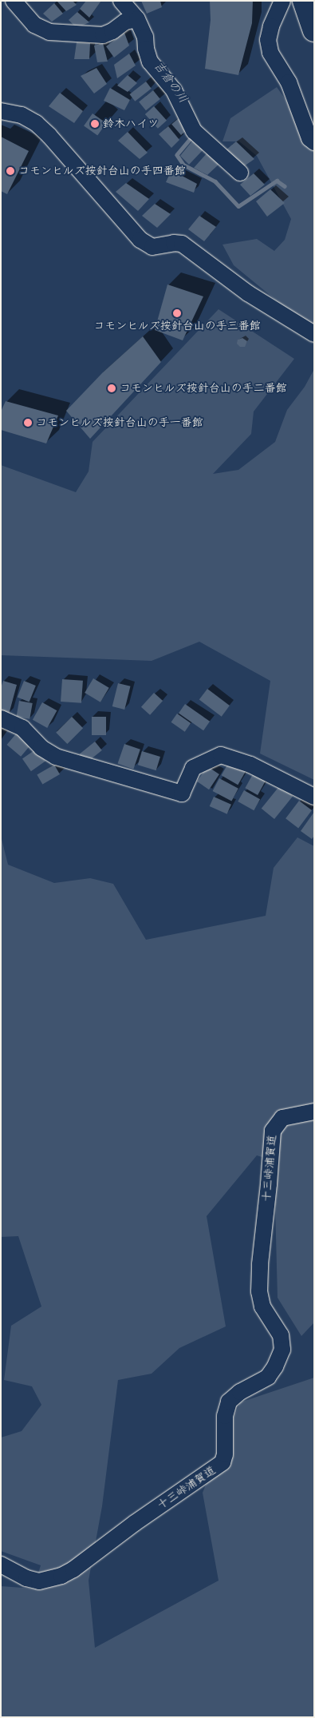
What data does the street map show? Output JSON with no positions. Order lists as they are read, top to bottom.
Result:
{
  "streets": {
    "street": ["十三峠浦賀道"]
  },
  "water": ["吉倉の川"],
  "places": [
    "鈴木ハイツ",
    "コモンヒルズ按針台山の手四番館",
    "コモンヒルズ按針台山の手三番館",
    "コモンヒルズ按針台山の手二番館",
    "コモンヒルズ按針台山の手一番館"
  ]
}
